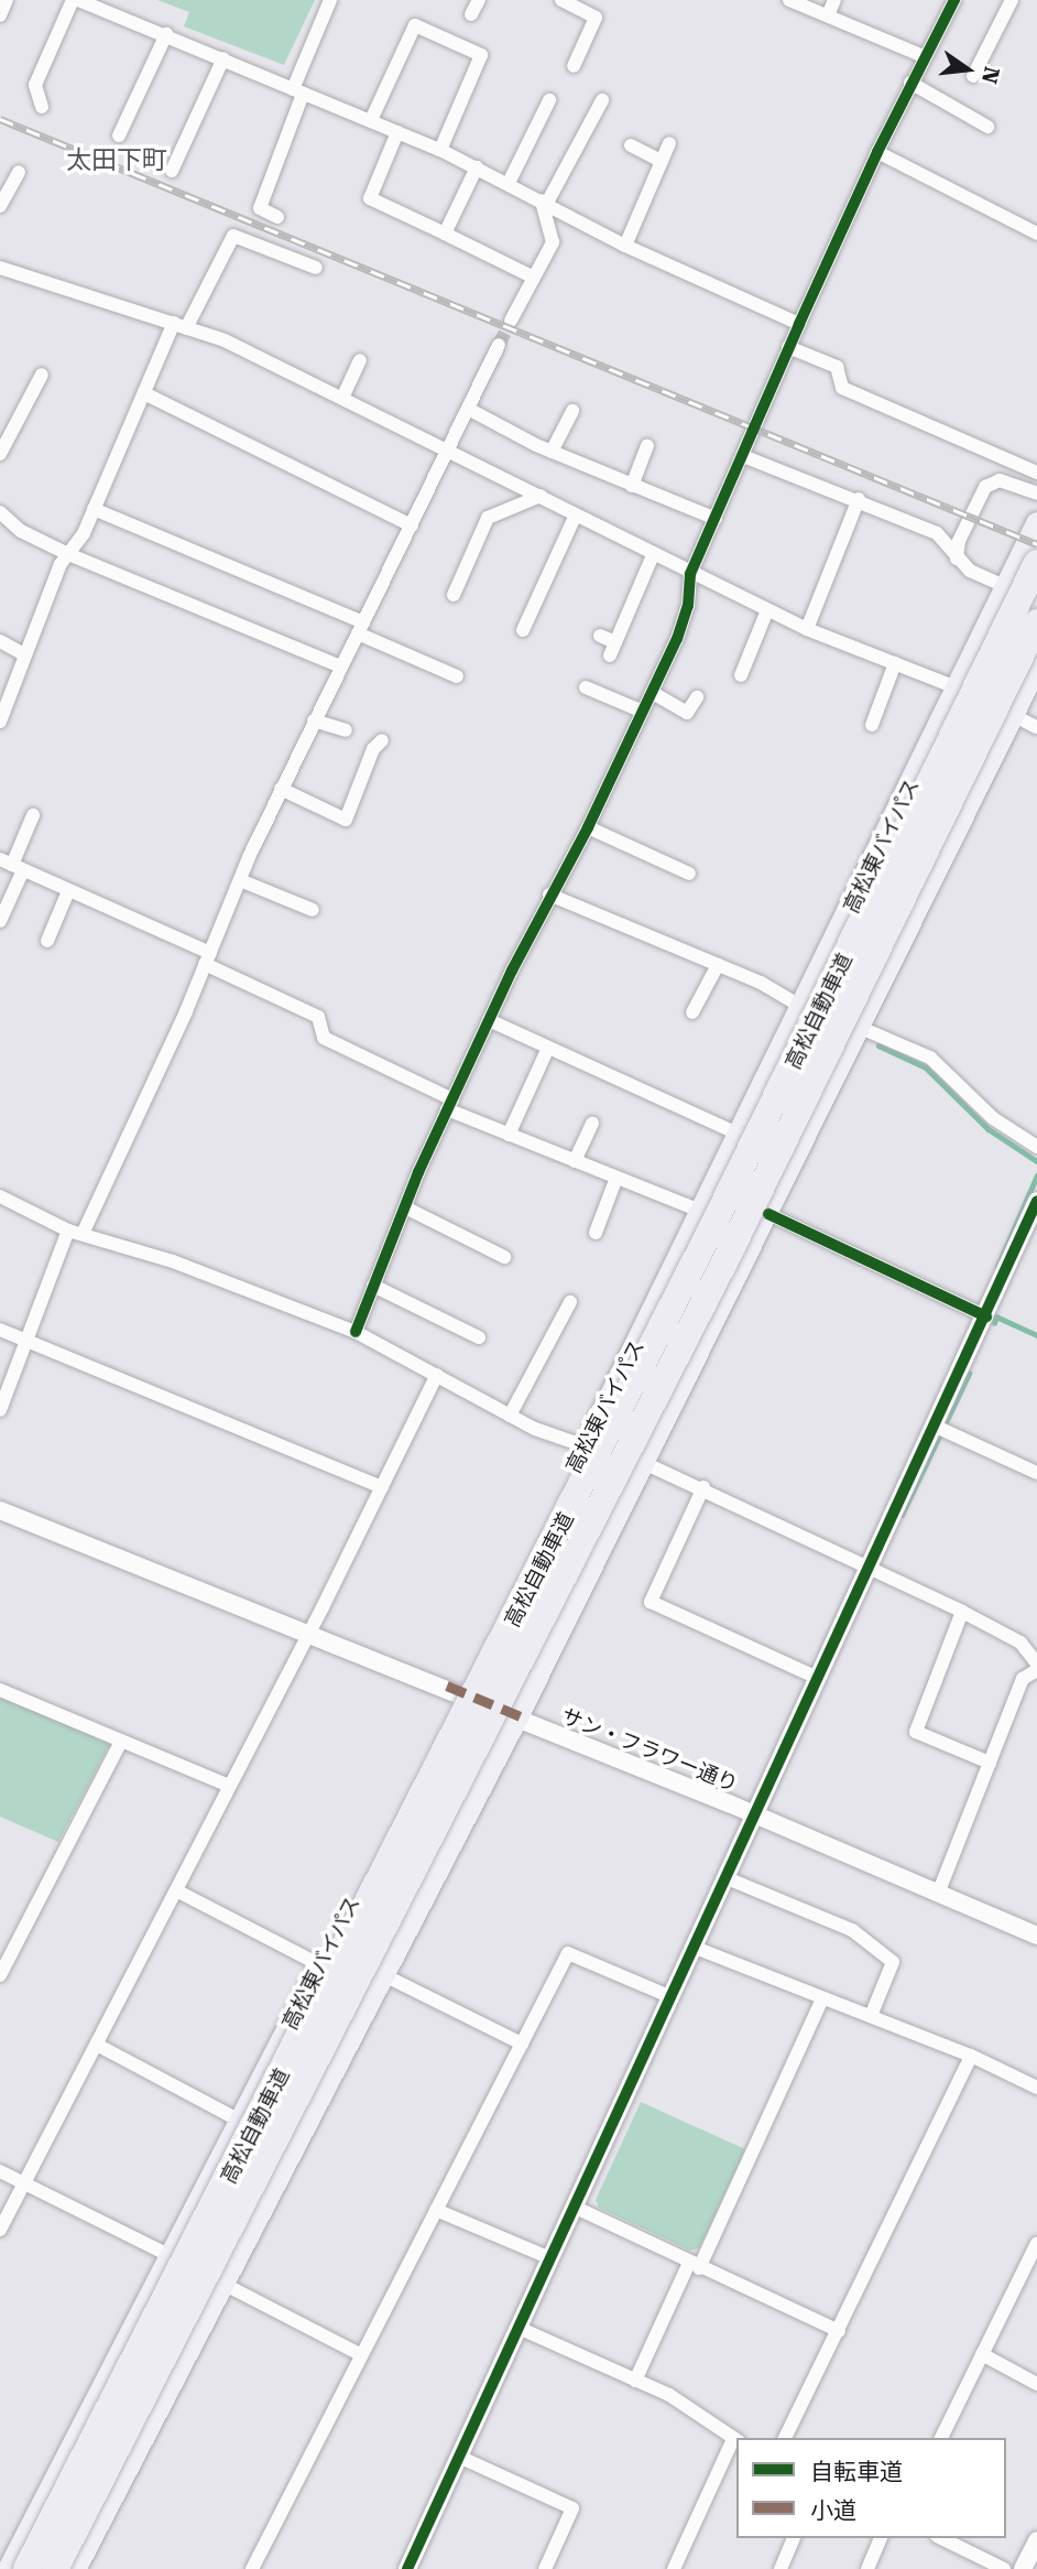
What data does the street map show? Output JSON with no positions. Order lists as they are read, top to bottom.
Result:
{
  "streets": {
    "highway": ["高松東バイパス", "高松自動車道"],
    "street": ["サン・フラワー通り"]
  },
  "crossings": [
    ["高松東バイパス", "サン・フラワー通り"]
  ],
  "districts": ["太田下町"],
  "legend": ["自転車道", "小道"],
  "north": "right"
}
